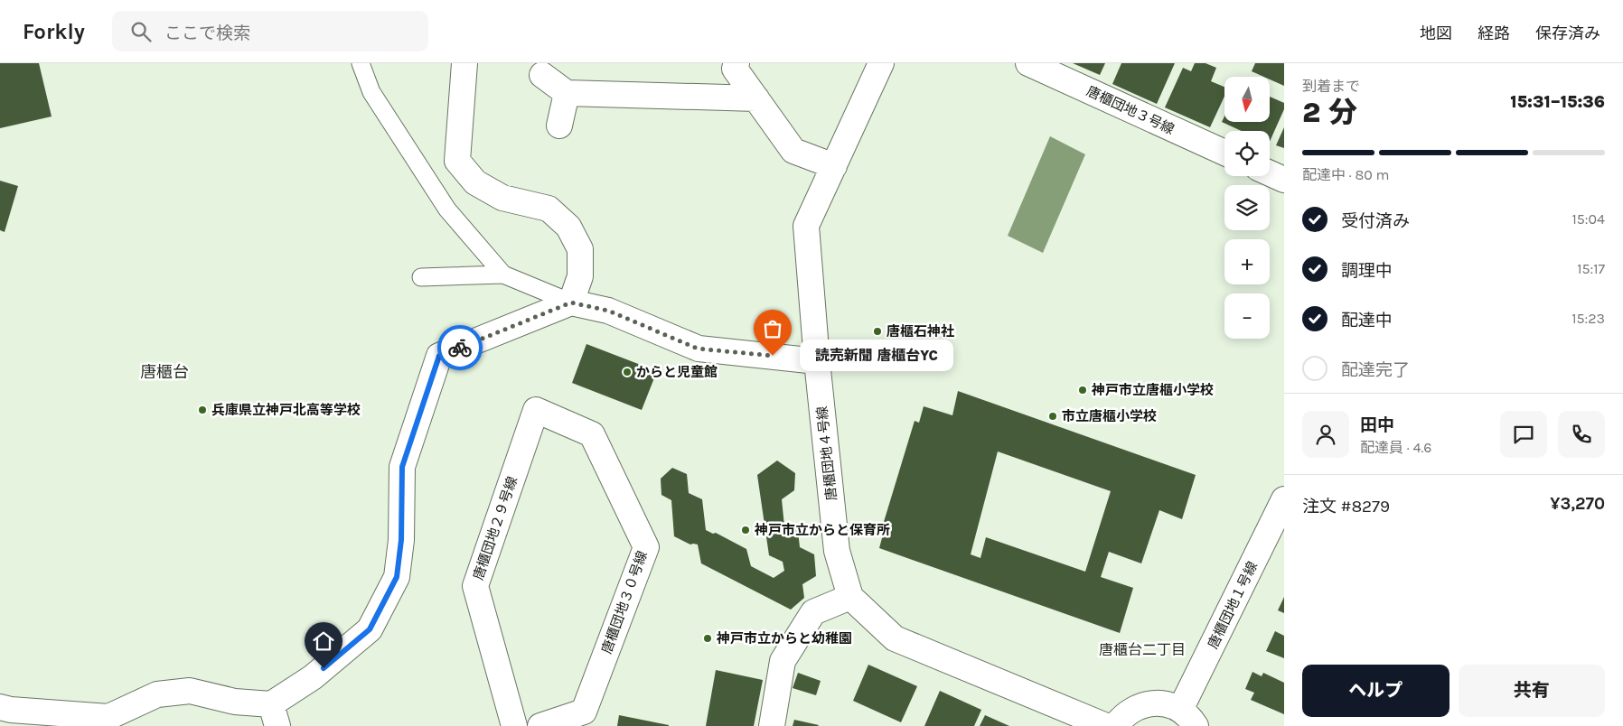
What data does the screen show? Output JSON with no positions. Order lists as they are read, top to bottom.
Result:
{
  "streets": {
    "street": [
      "唐櫃団地３号線",
      "唐櫃団地４号線",
      "唐櫃団地２９号線",
      "唐櫃団地３０号線",
      "唐櫃団地１号線"
    ]
  },
  "crossings": [
    ["唐櫃団地２９号線", "唐櫃団地３０号線"]
  ],
  "districts": ["唐櫃台", "唐櫃台二丁目"],
  "places": [
    "唐櫃石神社",
    "読売新聞 唐櫃台YC",
    "からと児童館",
    "神戸市立唐櫃小学校",
    "兵庫県立神戸北高等学校",
    "市立唐櫃小学校",
    "神戸市立からと保育所",
    "神戸市立からと幼稚園"
  ],
  "north": "bottom",
  "page": {
    "header": "Forkly",
    "search": "ここで検索",
    "nav": ["地図", "経路", "保存済み"],
    "heading": ["2 分", "到着まで", "15:31–15:36"],
    "panel": [
      "田中",
      "配達員 · 4.6",
      "注文 #8279",
      "¥3,270"
    ],
    "map_buttons": ["+", "−"],
    "bar": "配達中 · 80 m",
    "list": [
      ["受付済み", "15:04"],
      ["調理中", "15:17"],
      ["配達中", "15:23"],
      "配達完了"
    ],
    "bubble": "読売新聞 唐櫃台YC",
    "buttons": ["ヘルプ", "共有"]
  }
}
